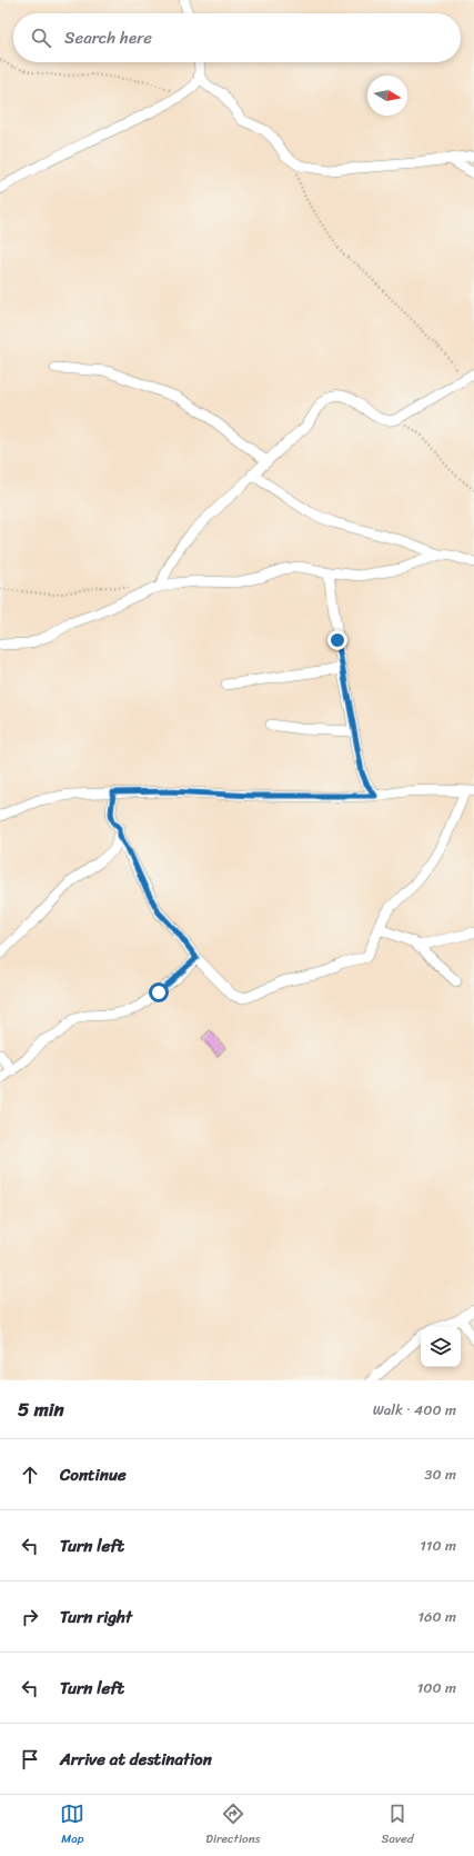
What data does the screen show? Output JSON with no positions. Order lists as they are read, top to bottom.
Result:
{
  "north": "right",
  "page": {
    "search": "Search here",
    "heading": ["5 min", "Walk · 400 m"],
    "list": [
      ["Continue", "30 m"],
      ["Turn left", "110 m"],
      ["Turn right", "160 m"],
      ["Turn left", "100 m"],
      "Arrive at destination"
    ],
    "nav": ["Map", "Directions", "Saved"]
  }
}
